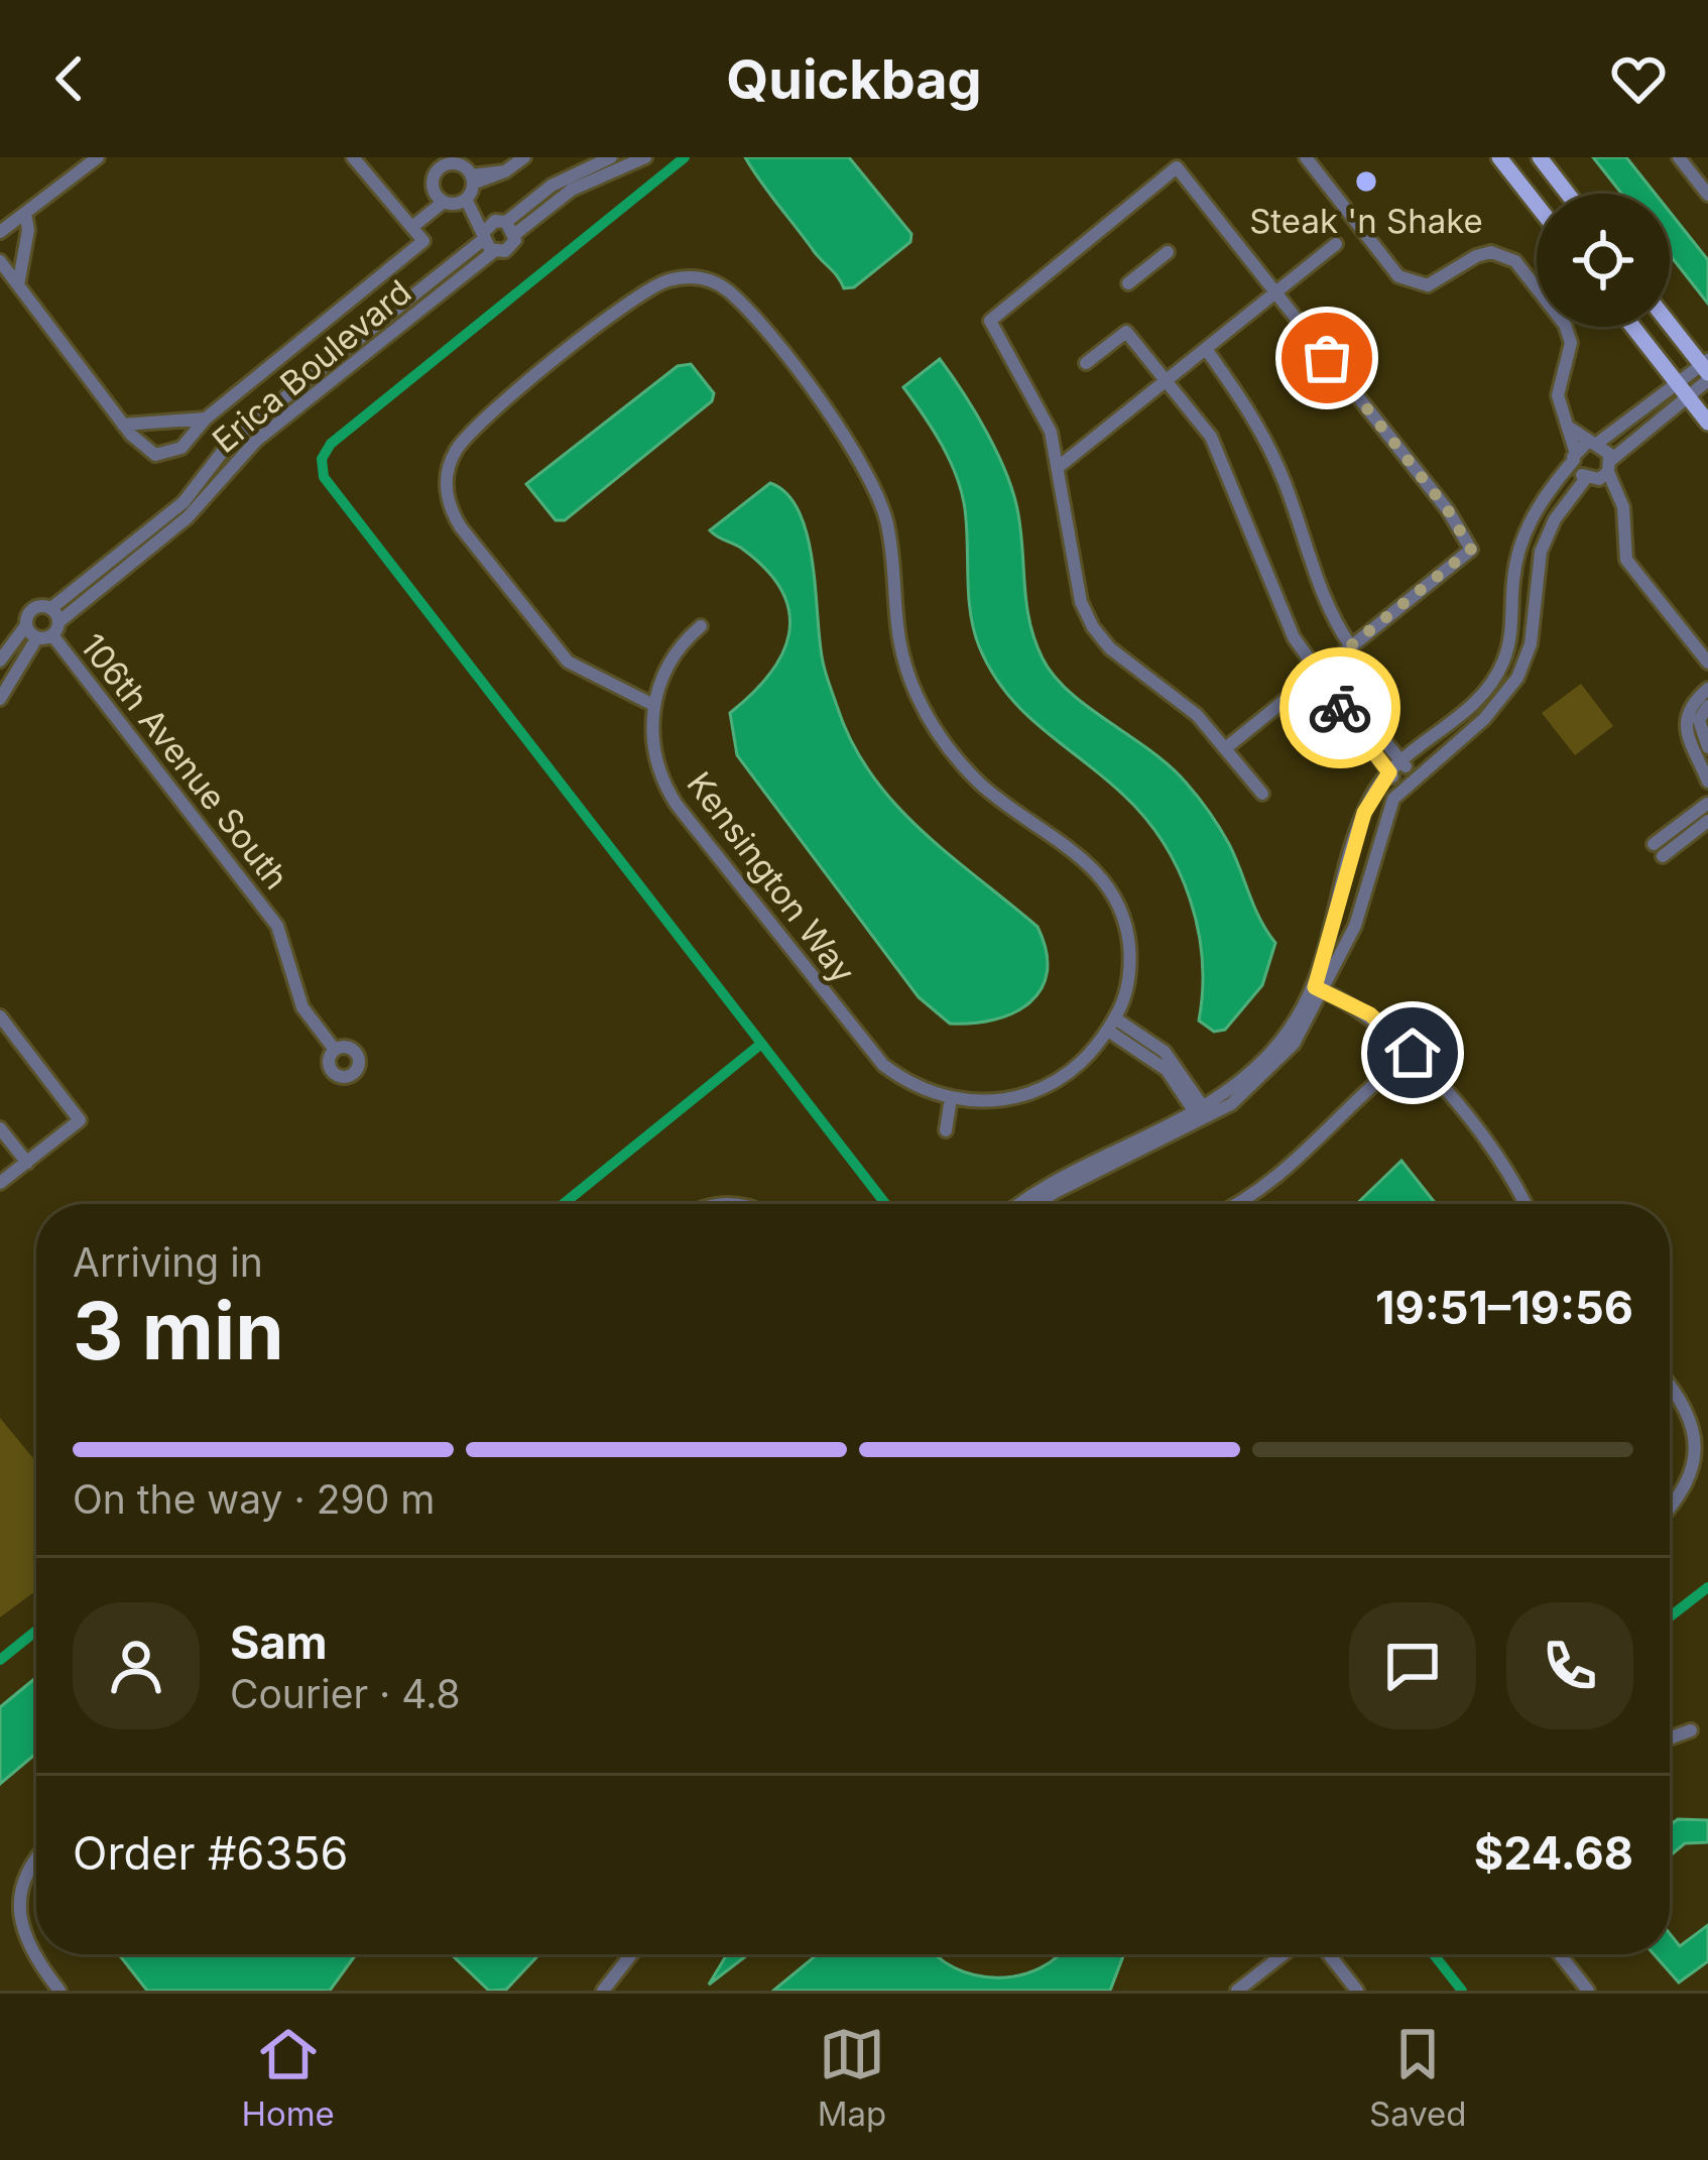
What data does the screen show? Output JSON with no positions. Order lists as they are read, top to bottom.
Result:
{
  "streets": {
    "street": ["Erica Boulevard", "106th Avenue South", "Kensington Way"]
  },
  "places": ["Steak 'n Shake"],
  "page": {
    "header": "Quickbag",
    "heading": ["3 min", "Arriving in", "19:51–19:56"],
    "panel": [
      "Sam",
      "Courier · 4.8",
      "Order #6356",
      "$24.68"
    ],
    "bar": "On the way · 290 m",
    "tabs": ["Home", "Map", "Saved"]
  }
}
